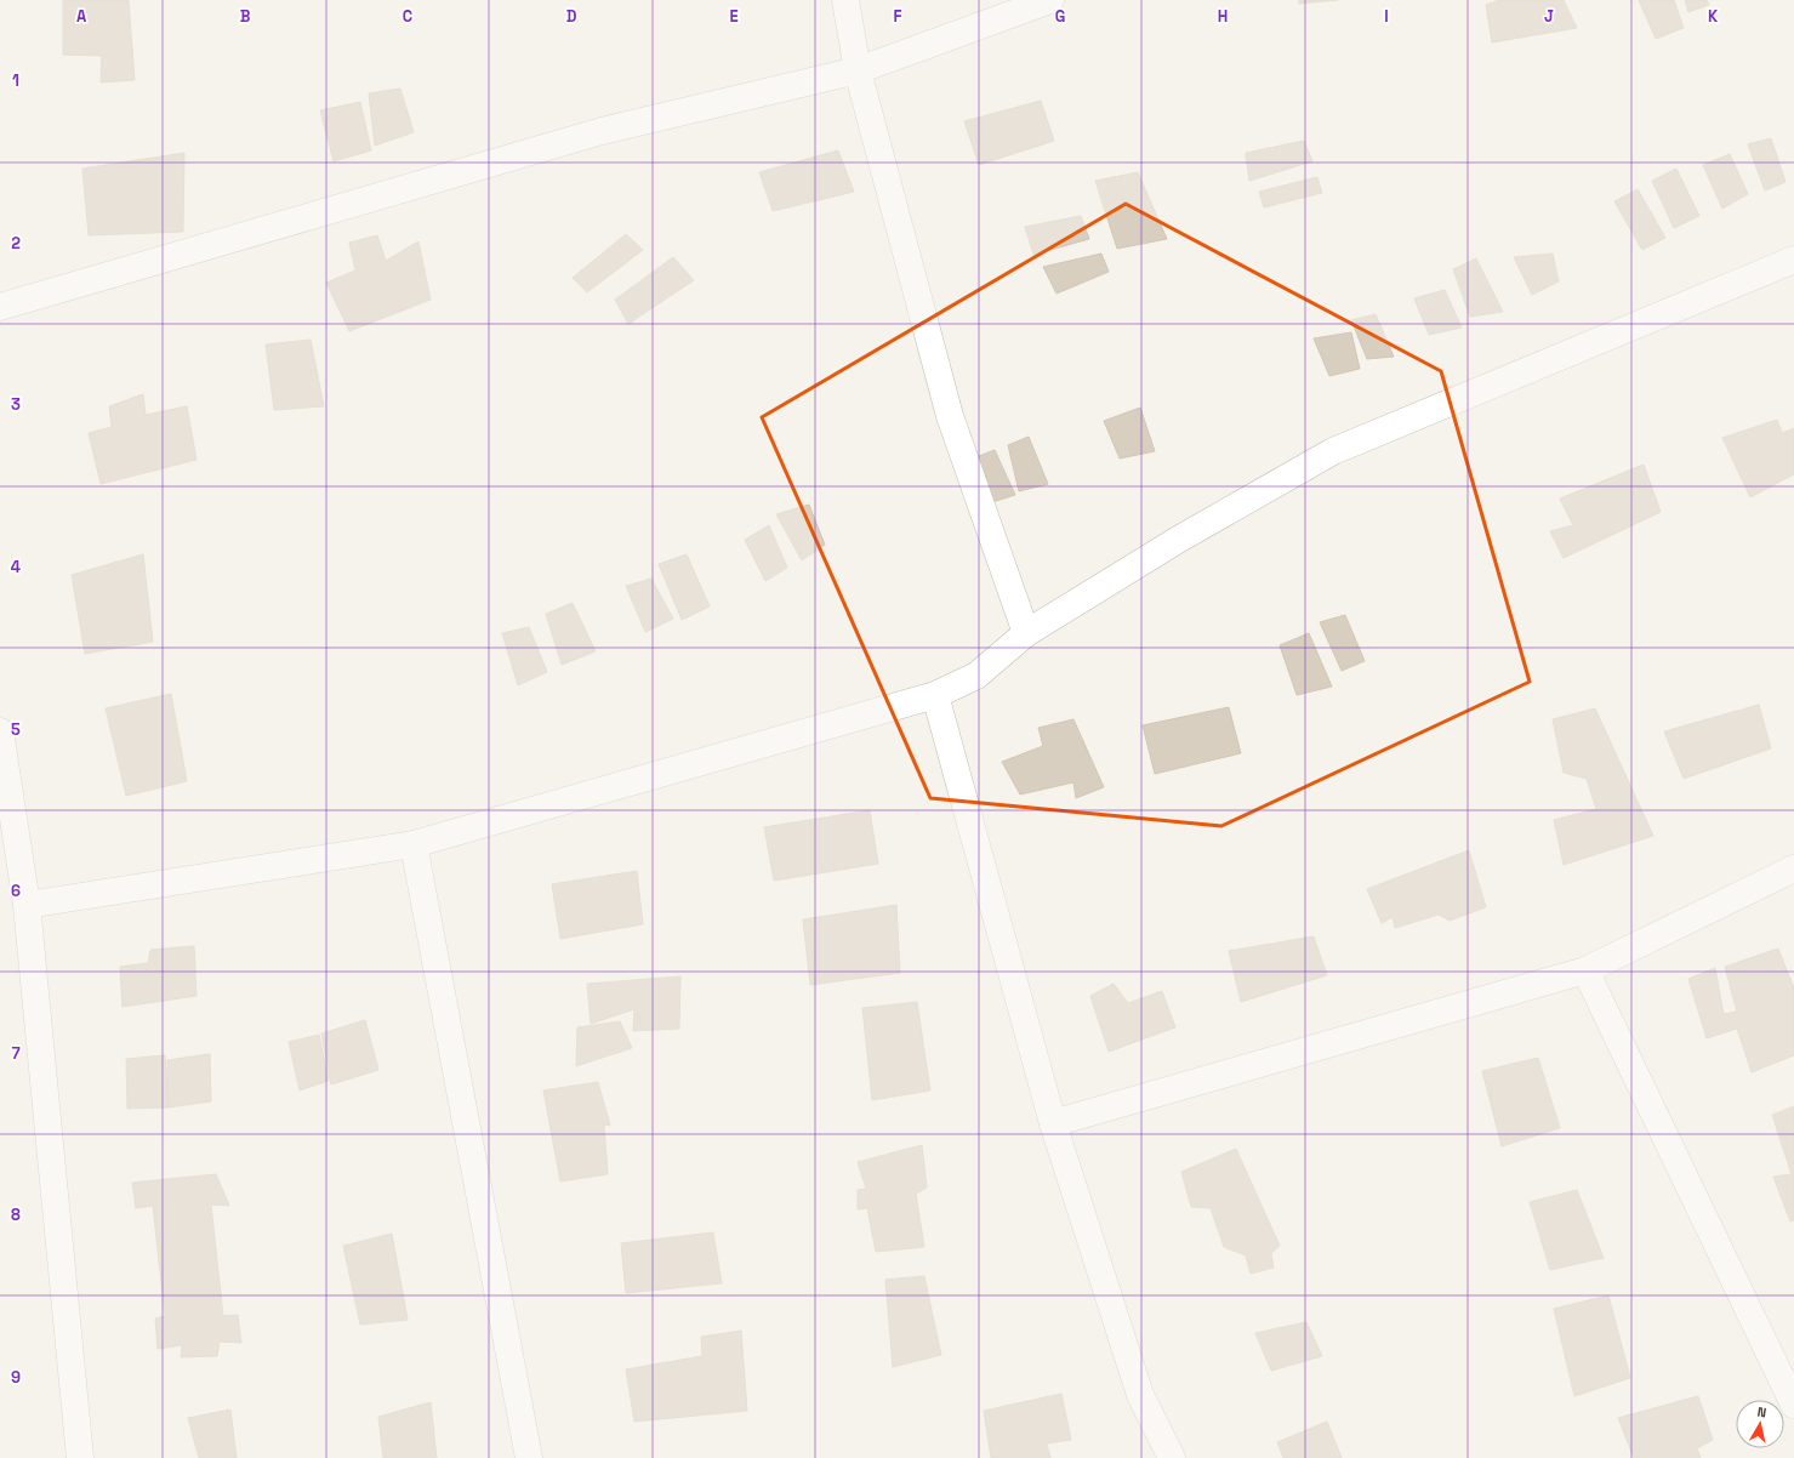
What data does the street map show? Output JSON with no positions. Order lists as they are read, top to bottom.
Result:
{
  "north": "top",
  "grid": {
    "columns": [
      "A",
      "B",
      "C",
      "D",
      "E",
      "F",
      "G",
      "H",
      "I",
      "J",
      "K"
    ],
    "rows": [
      "1",
      "2",
      "3",
      "4",
      "5",
      "6",
      "7",
      "8",
      "9"
    ]
  }
}
